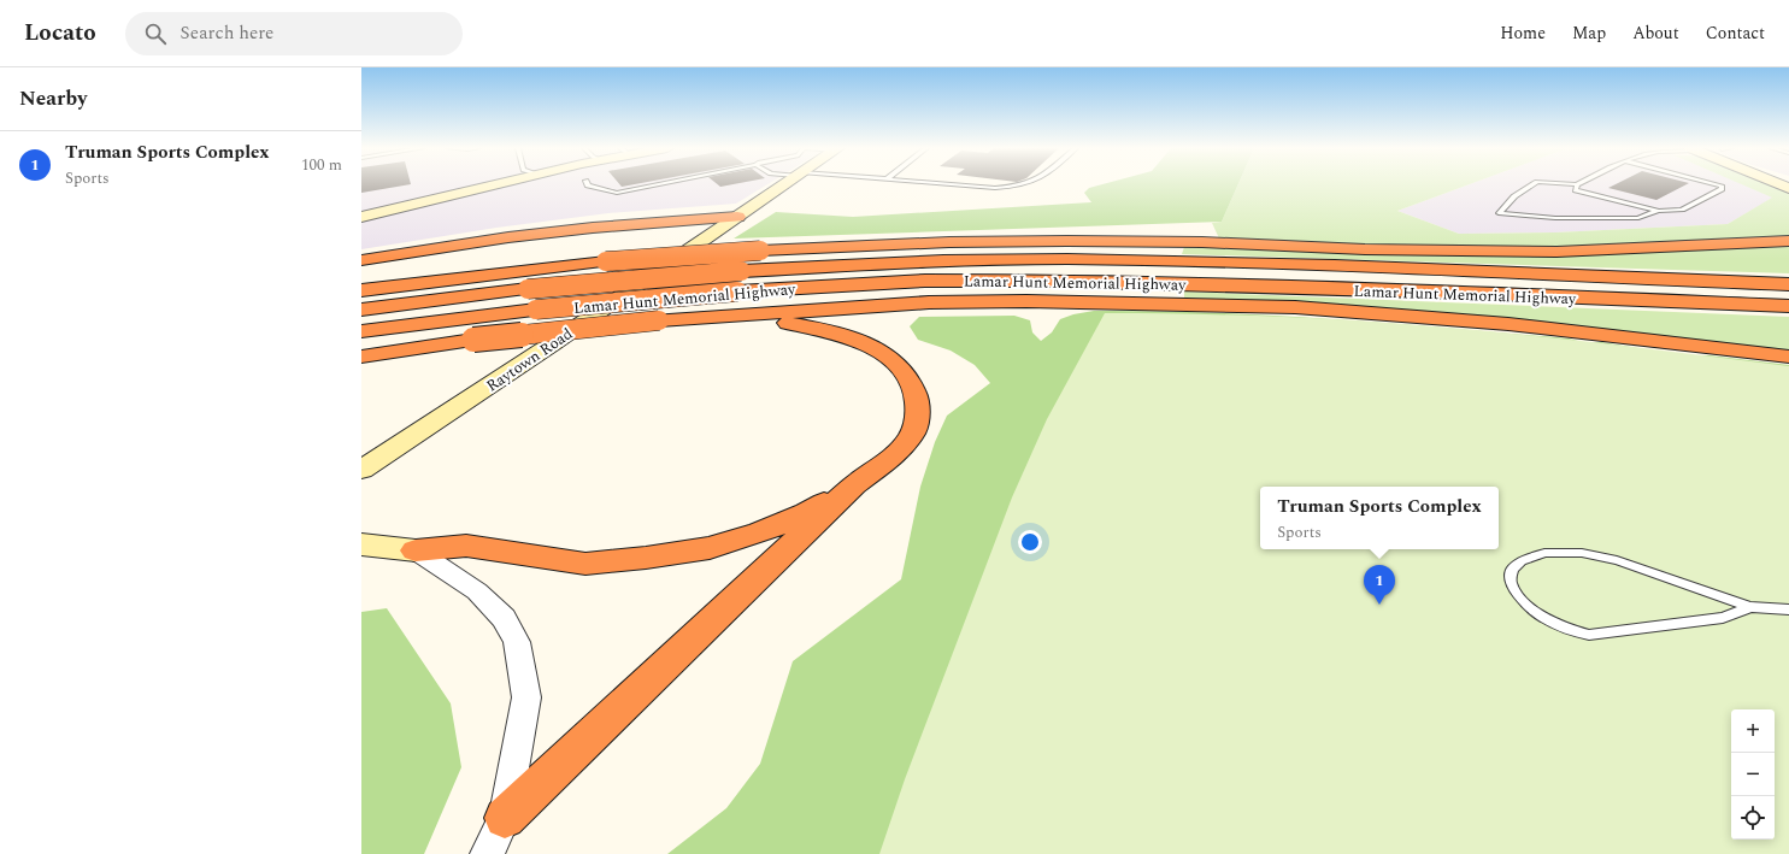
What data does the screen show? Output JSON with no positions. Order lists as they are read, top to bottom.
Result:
{
  "streets": {
    "highway": ["Lamar Hunt Memorial Highway"],
    "main road": ["Raytown Road"]
  },
  "page": {
    "header": "Locato",
    "search": "Search here",
    "nav": [
      "Home",
      "Map",
      "About",
      "Contact"
    ],
    "heading": "Nearby",
    "list": [
      {
        "mark": "1",
        "name": "Truman Sports Complex",
        "note": "Sports",
        "value": "100 m"
      }
    ],
    "popup": ["Truman Sports Complex", "Sports"],
    "pins": "1",
    "map_buttons": ["+", "−"]
  }
}
